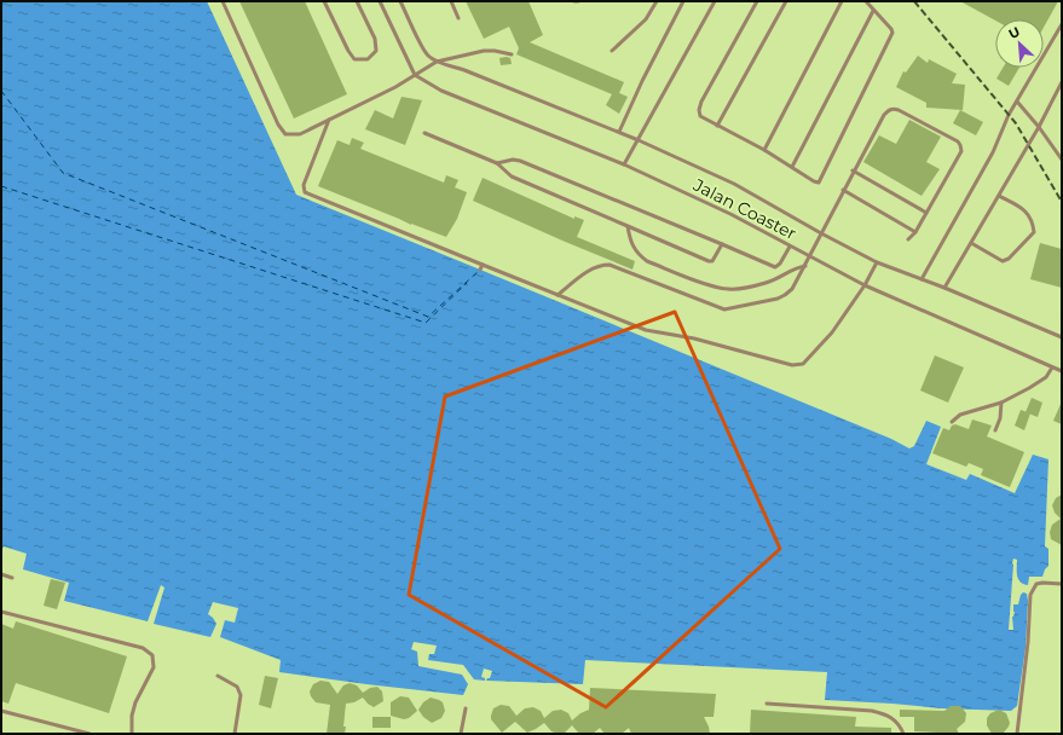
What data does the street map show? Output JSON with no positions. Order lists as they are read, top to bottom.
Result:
{
  "streets": {
    "lane": ["Jalan Coaster"]
  },
  "north": "top left"
}
